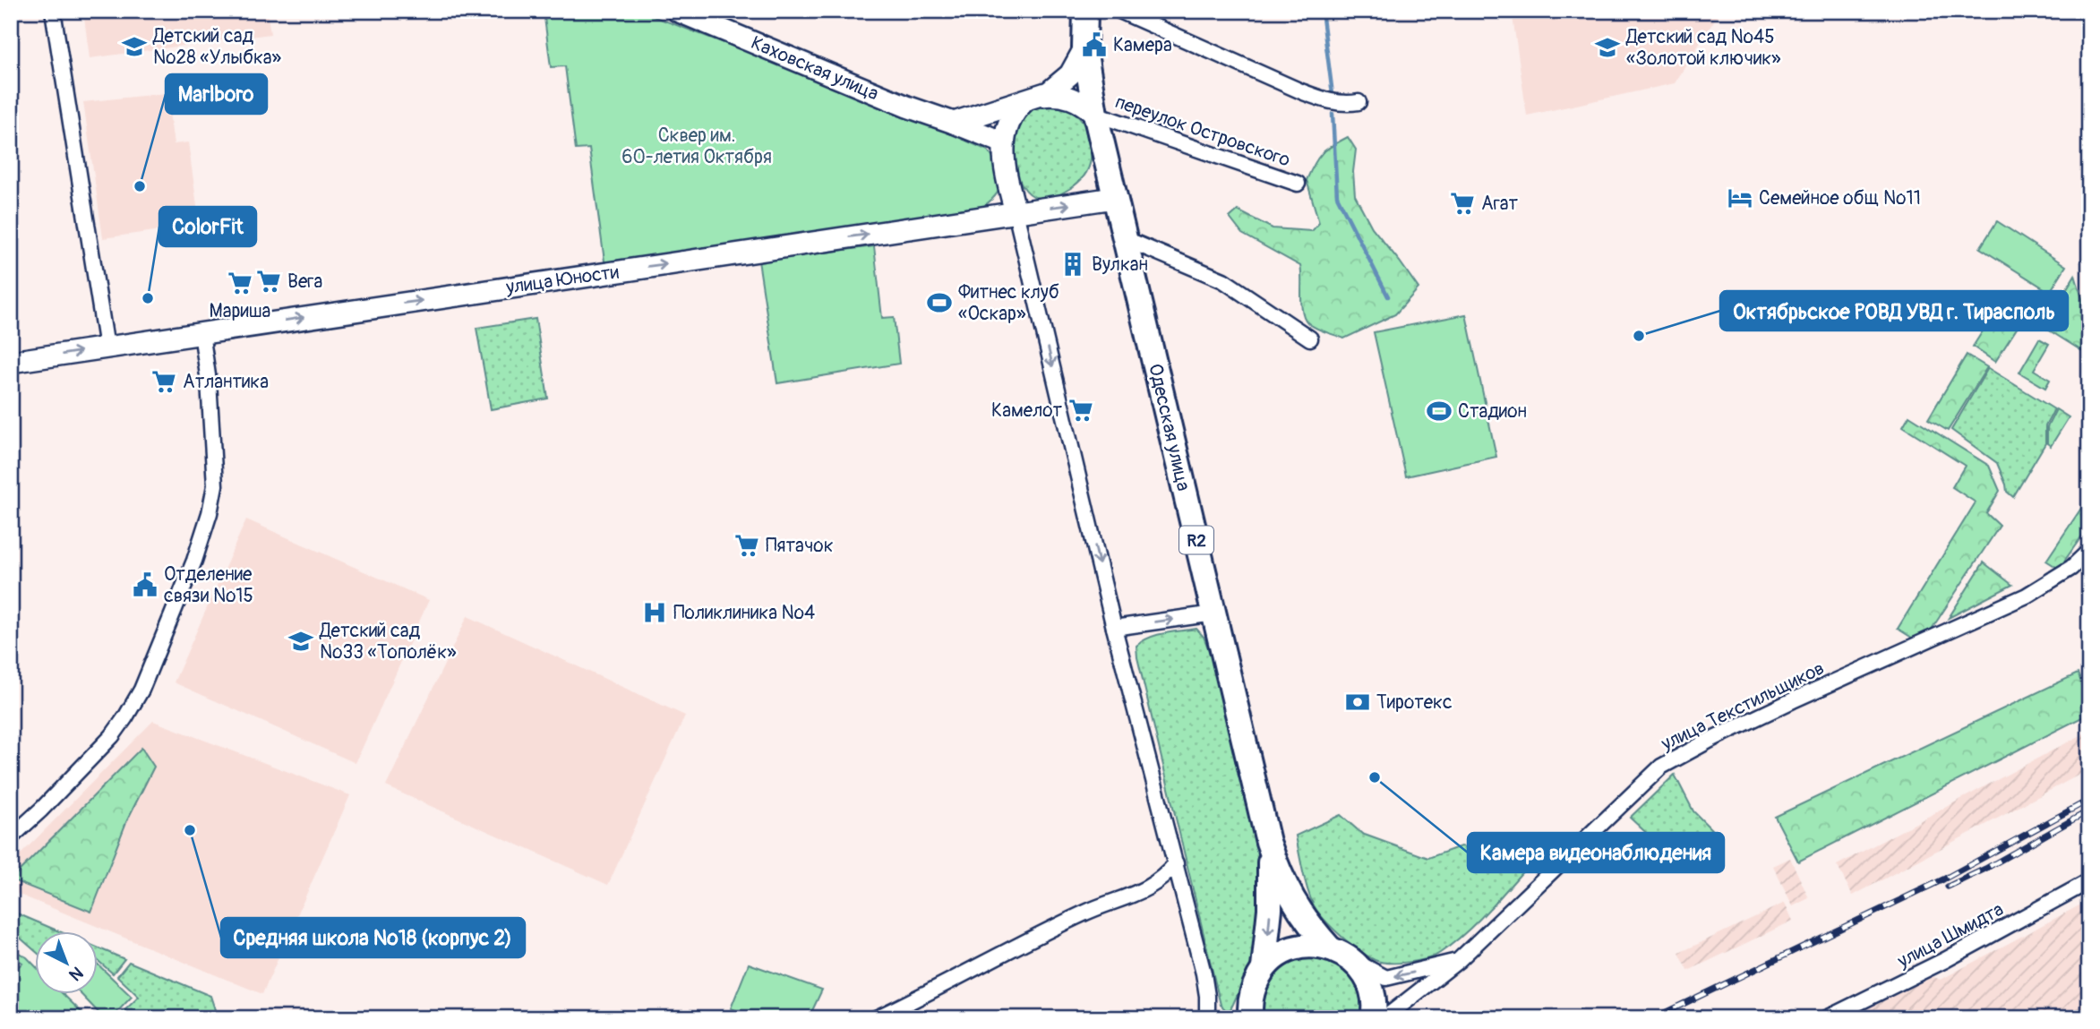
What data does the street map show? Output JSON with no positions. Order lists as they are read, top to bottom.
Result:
{
  "streets": {
    "main road": ["Одесская улица", "R2"],
    "street": [
      "Каховская улица",
      "переулок Островского",
      "улица Юности",
      "улица Текстильщиков",
      "улица Шмидта"
    ]
  },
  "crossings": [
    ["Каховская улица", "переулок Островского"],
    ["Каховская улица", "улица Юности"],
    ["Каховская улица", "Одесская улица"],
    ["переулок Островского", "улица Юности"],
    ["переулок Островского", "Одесская улица"],
    ["улица Юности", "Одесская улица"],
    ["Одесская улица", "R2"]
  ],
  "one_way": ["улица Юности"],
  "parks": ["Сквер им. 60-летия Октября"],
  "places": {
    "public building": ["Камера", "Отделение связи №15"],
    "school or university": ["Детский сад №28 «Улыбка»", "Детский сад №45 «Золотой ключик»", "Детский сад №33 «Тополёк»"],
    "other": [
      "Marlboro",
      "ColorFit",
      "Октябрьское РОВД УВД г. Тирасполь",
      "Камера видеонаблюдения",
      "Средняя школа №18 (корпус 2)"
    ],
    "hotel": ["Семейное общ №11"],
    "supermarket": [
      "Агат",
      "Вега",
      "Мариша",
      "Атлантика",
      "Камелот",
      "Пятачок"
    ],
    "building": ["Вулкан"],
    "sports": ["Фитнес клуб «Оскар»", "Стадион"],
    "hospital": ["Поликлиника №4"],
    "bank": ["Тиротекс"]
  },
  "north": "bottom right"
}
